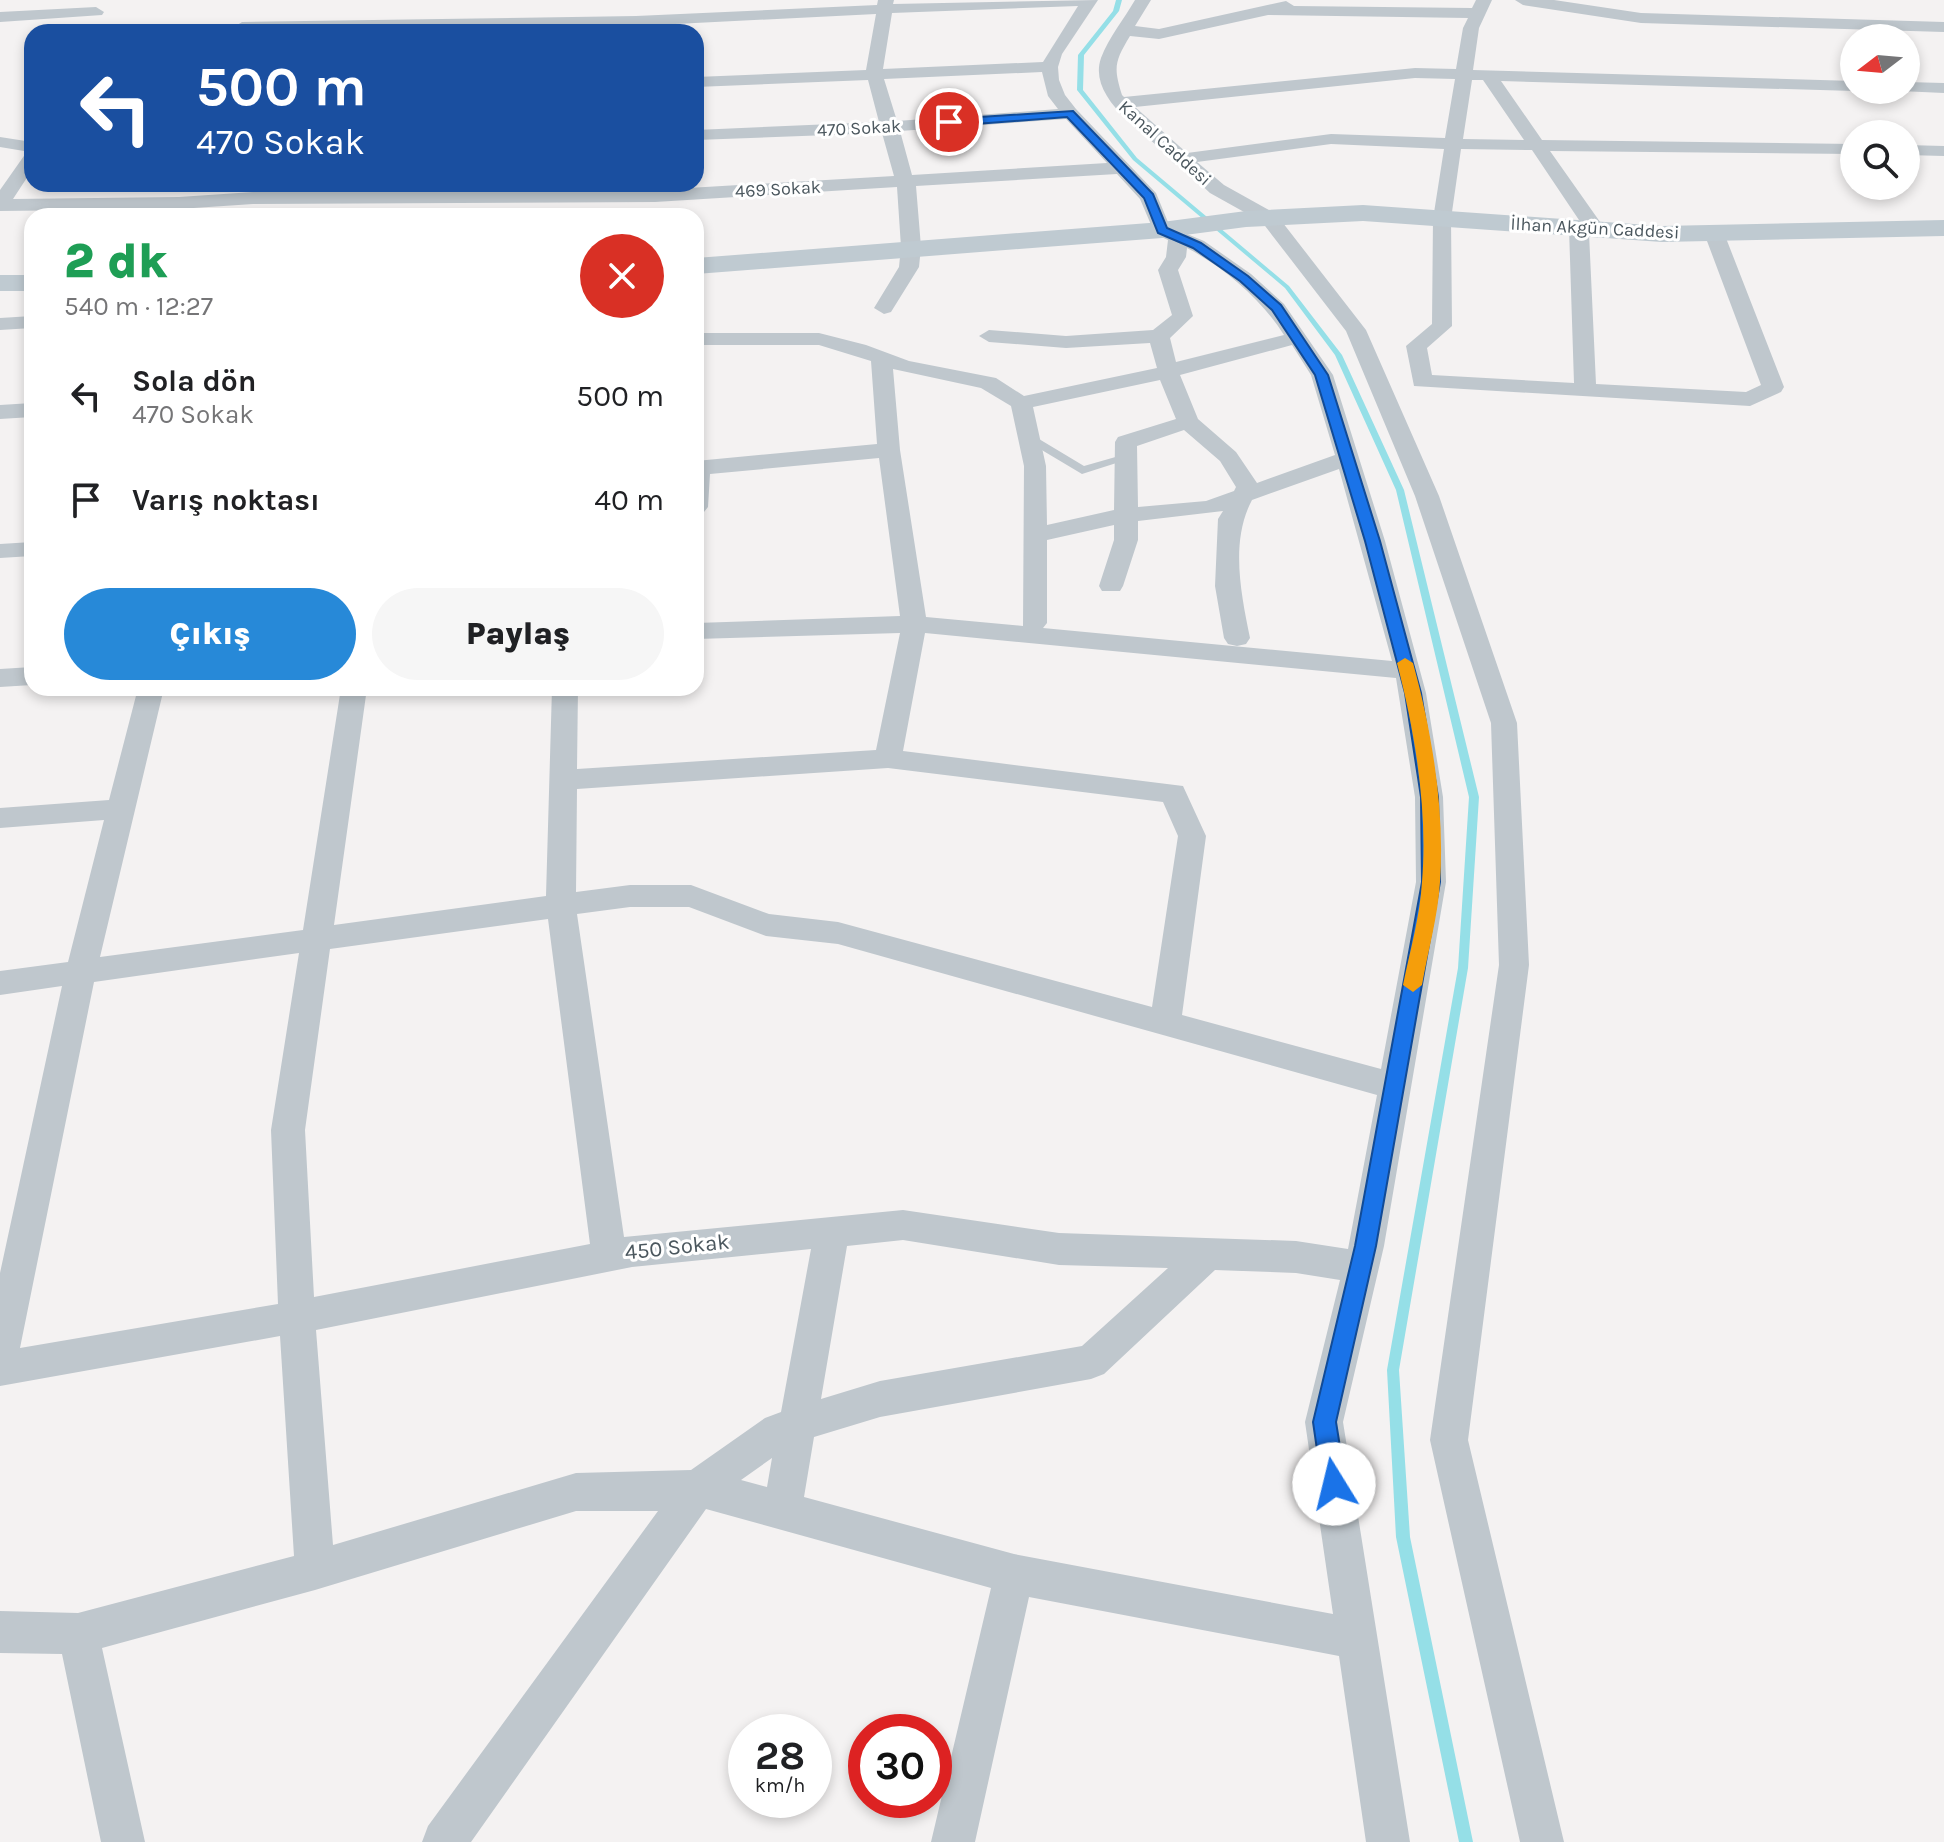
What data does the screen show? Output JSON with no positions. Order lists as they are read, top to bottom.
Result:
{
  "streets": {
    "main road": ["İlhan Akgün Caddesi"],
    "street": [
      "470 Sokak",
      "Kanal Caddesi",
      "469 Sokak",
      "450 Sokak"
    ]
  },
  "crossings": [
    ["Kanal Caddesi", "İlhan Akgün Caddesi"]
  ],
  "north": "left",
  "page": {
    "turn": ["500 m", "470 Sokak"],
    "heading": ["2 dk", "540 m · 12:27"],
    "list": [
      {
        "name": "Sola dön",
        "note": "470 Sokak",
        "value": "500 m"
      },
      {
        "name": "Varış noktası",
        "value": "40 m"
      }
    ],
    "buttons": ["Çıkış", "Paylaş"],
    "speed": "28 km/h",
    "limit": "30"
  }
}
